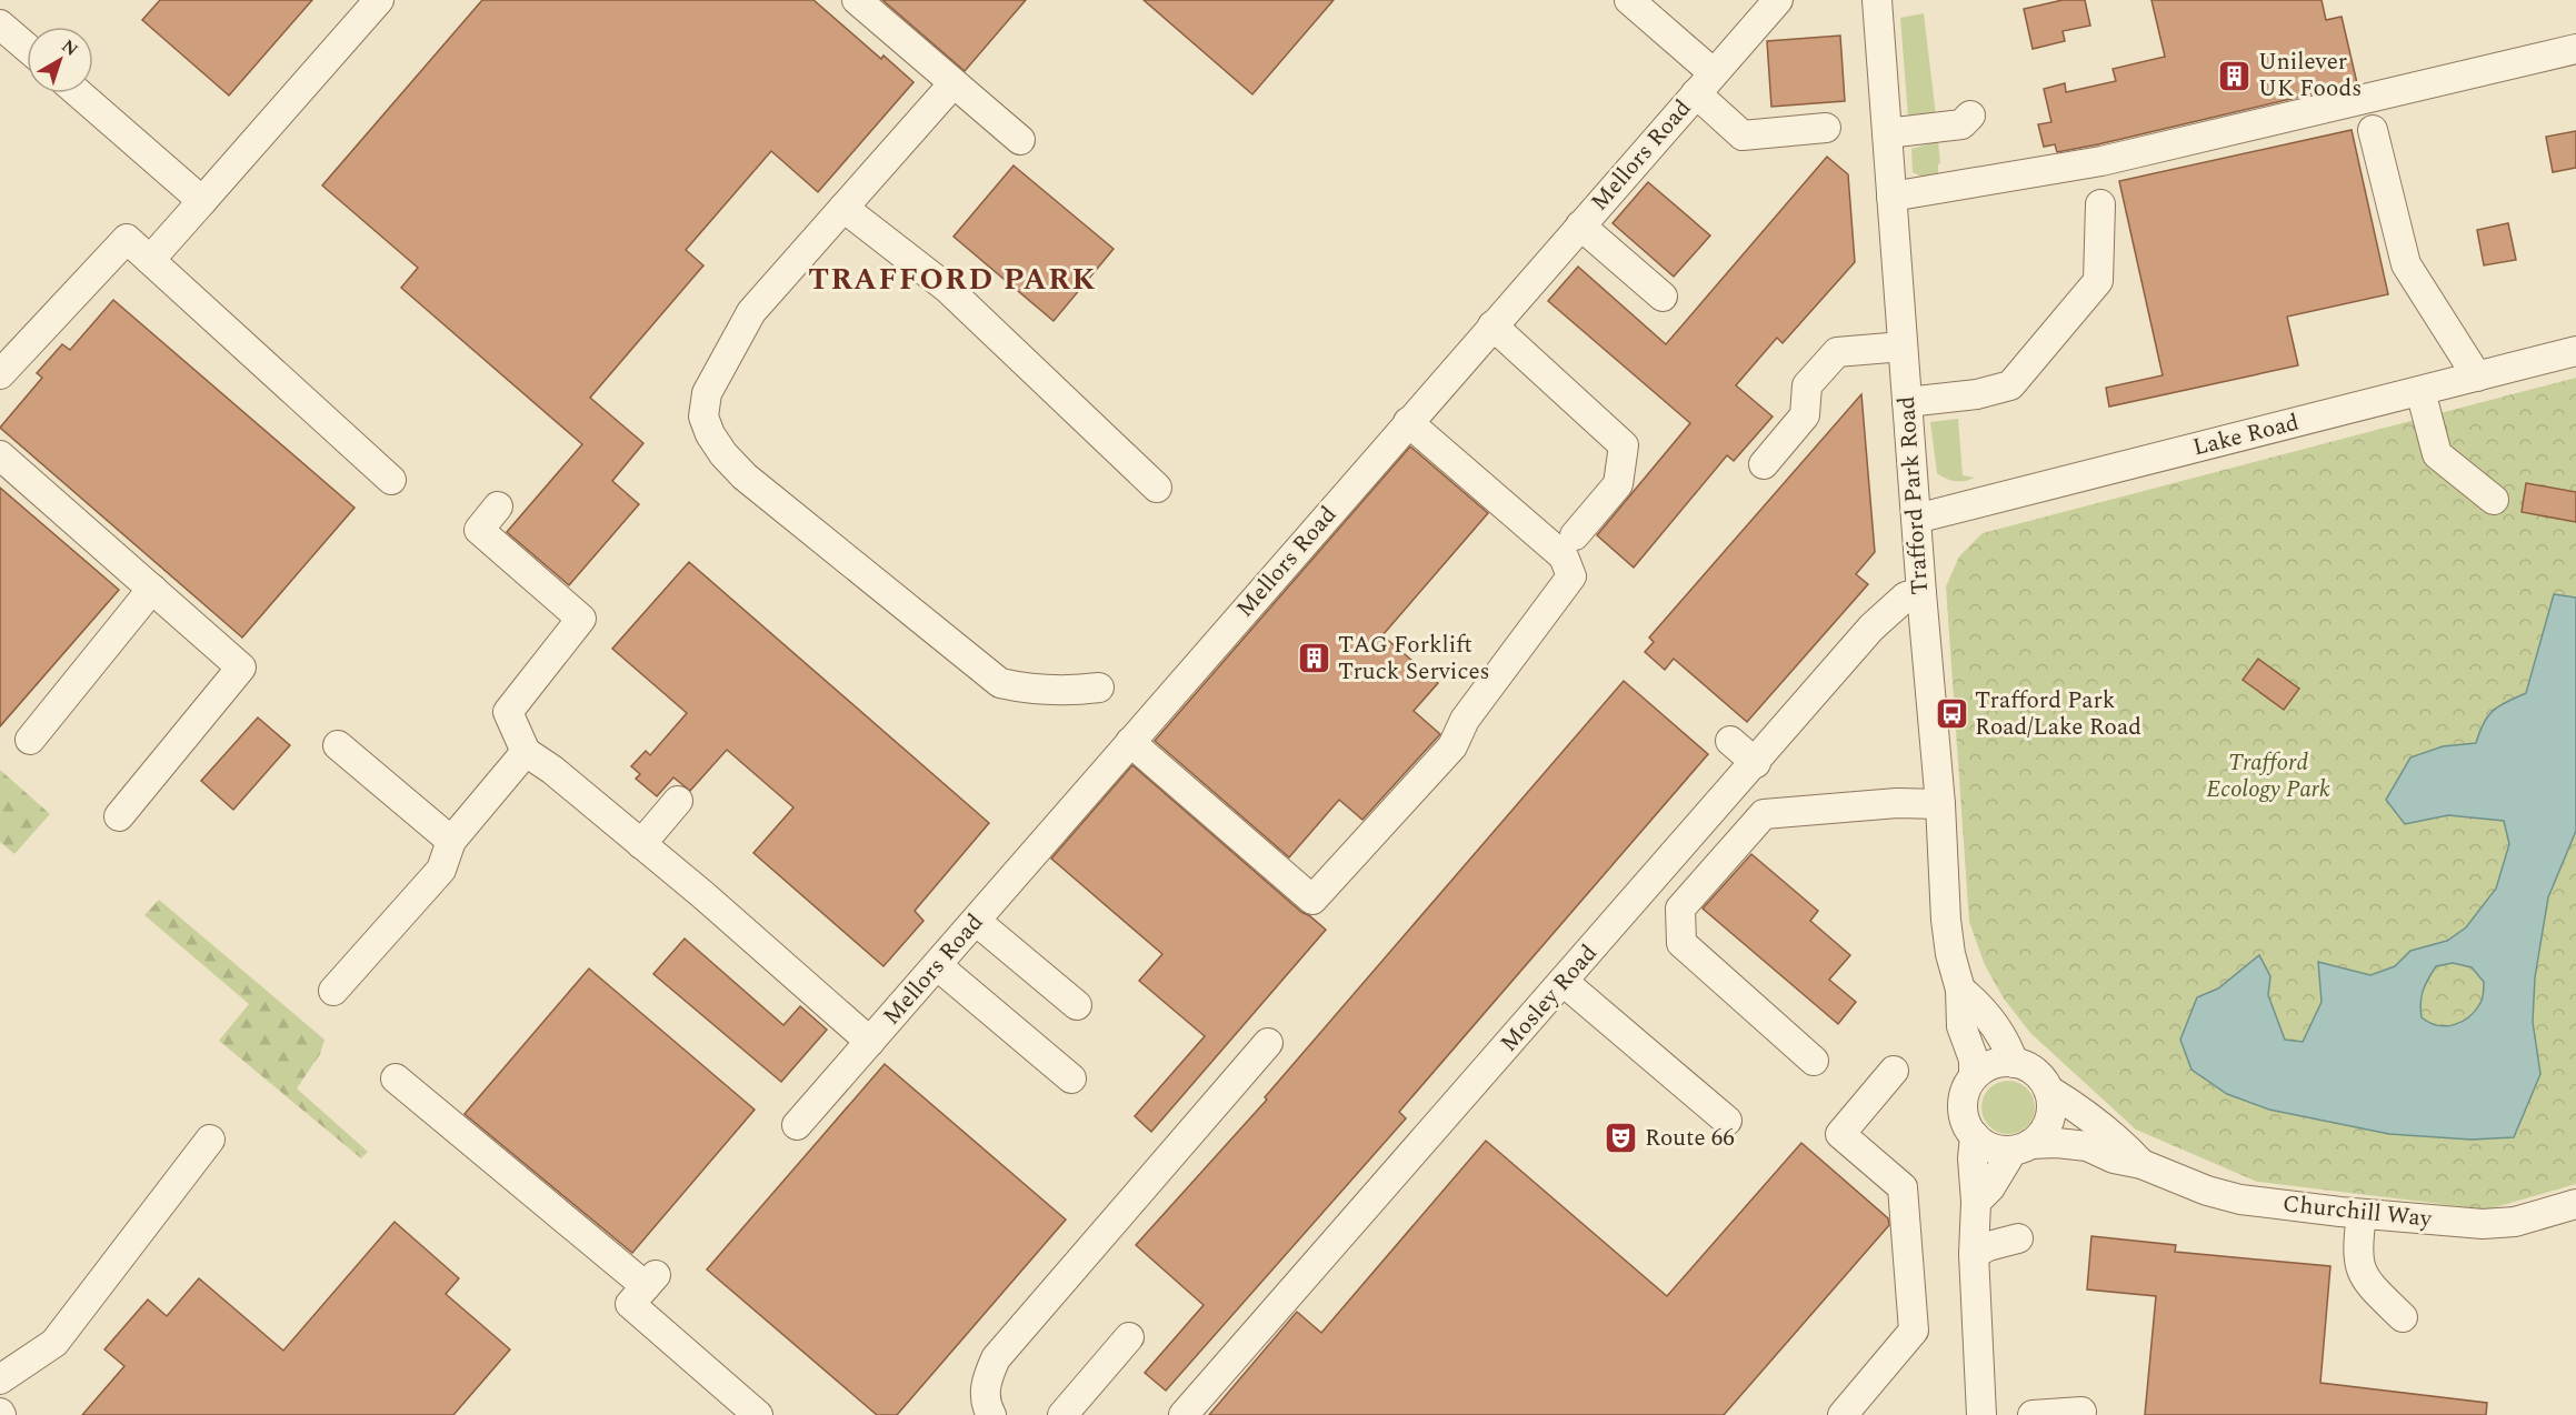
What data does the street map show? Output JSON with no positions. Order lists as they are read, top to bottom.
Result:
{
  "streets": {
    "street": [
      "Mellors Road",
      "Lake Road",
      "Trafford Park Road",
      "Mosley Road",
      "Churchill Way"
    ]
  },
  "crossings": [
    ["Lake Road", "Trafford Park Road"],
    ["Trafford Park Road", "Mosley Road"],
    ["Trafford Park Road", "Churchill Way"]
  ],
  "districts": ["TRAFFORD PARK"],
  "parks": ["Trafford Ecology Park"],
  "places": {
    "building": ["Unilever UK Foods", "TAG Forklift Truck Services"],
    "bus stop": ["Trafford Park Road/Lake Road"],
    "theatre": ["Route 66"]
  },
  "north": "top right"
}
